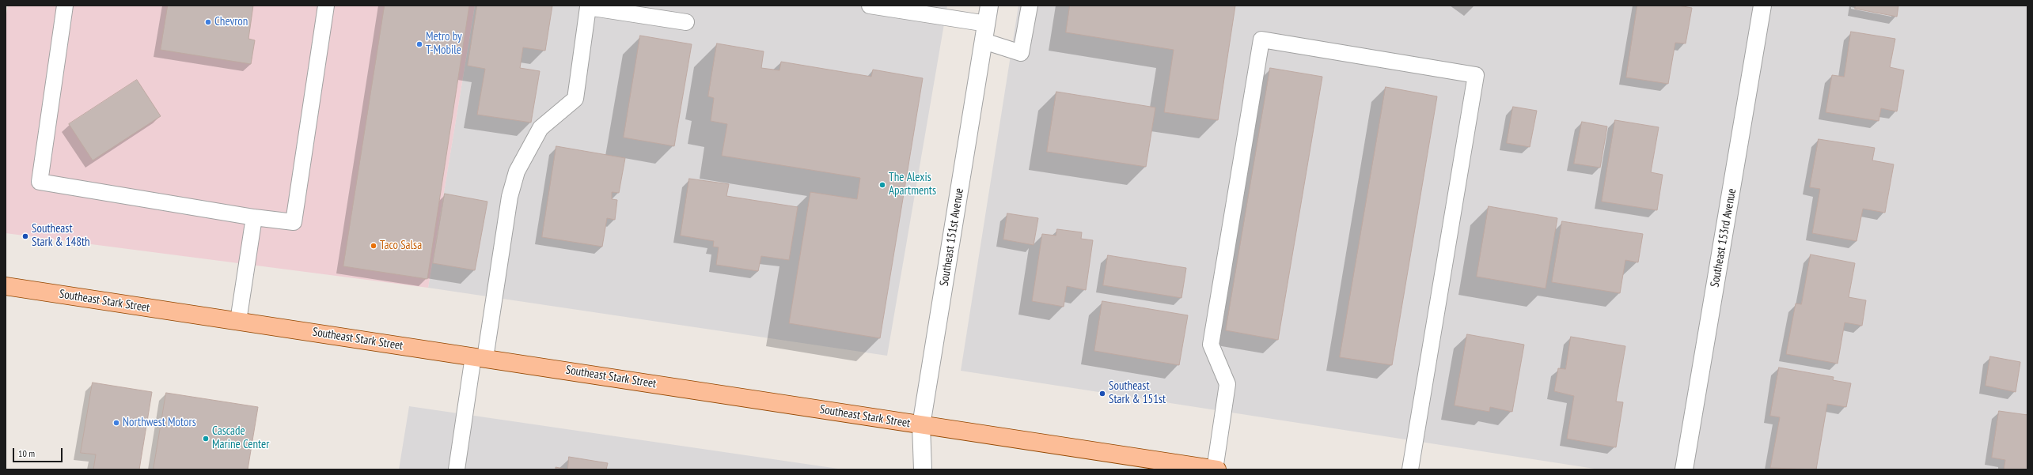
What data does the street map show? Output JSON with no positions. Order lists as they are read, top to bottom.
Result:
{
  "streets": {
    "main road": ["Southeast Stark Street"],
    "street": ["Southeast 151st Avenue", "Southeast 153rd Avenue"]
  },
  "crossings": [
    ["Southeast 151st Avenue", "Southeast Stark Street"]
  ],
  "places": [
    "Chevron",
    "Metro by T-Mobile",
    "The Alexis Apartments",
    "Southeast Stark & 148th",
    "Taco Salsa",
    "Southeast Stark & 151st",
    "Northwest Motors",
    "Cascade Marine Center"
  ],
  "scale_bar": "10 m"
}
